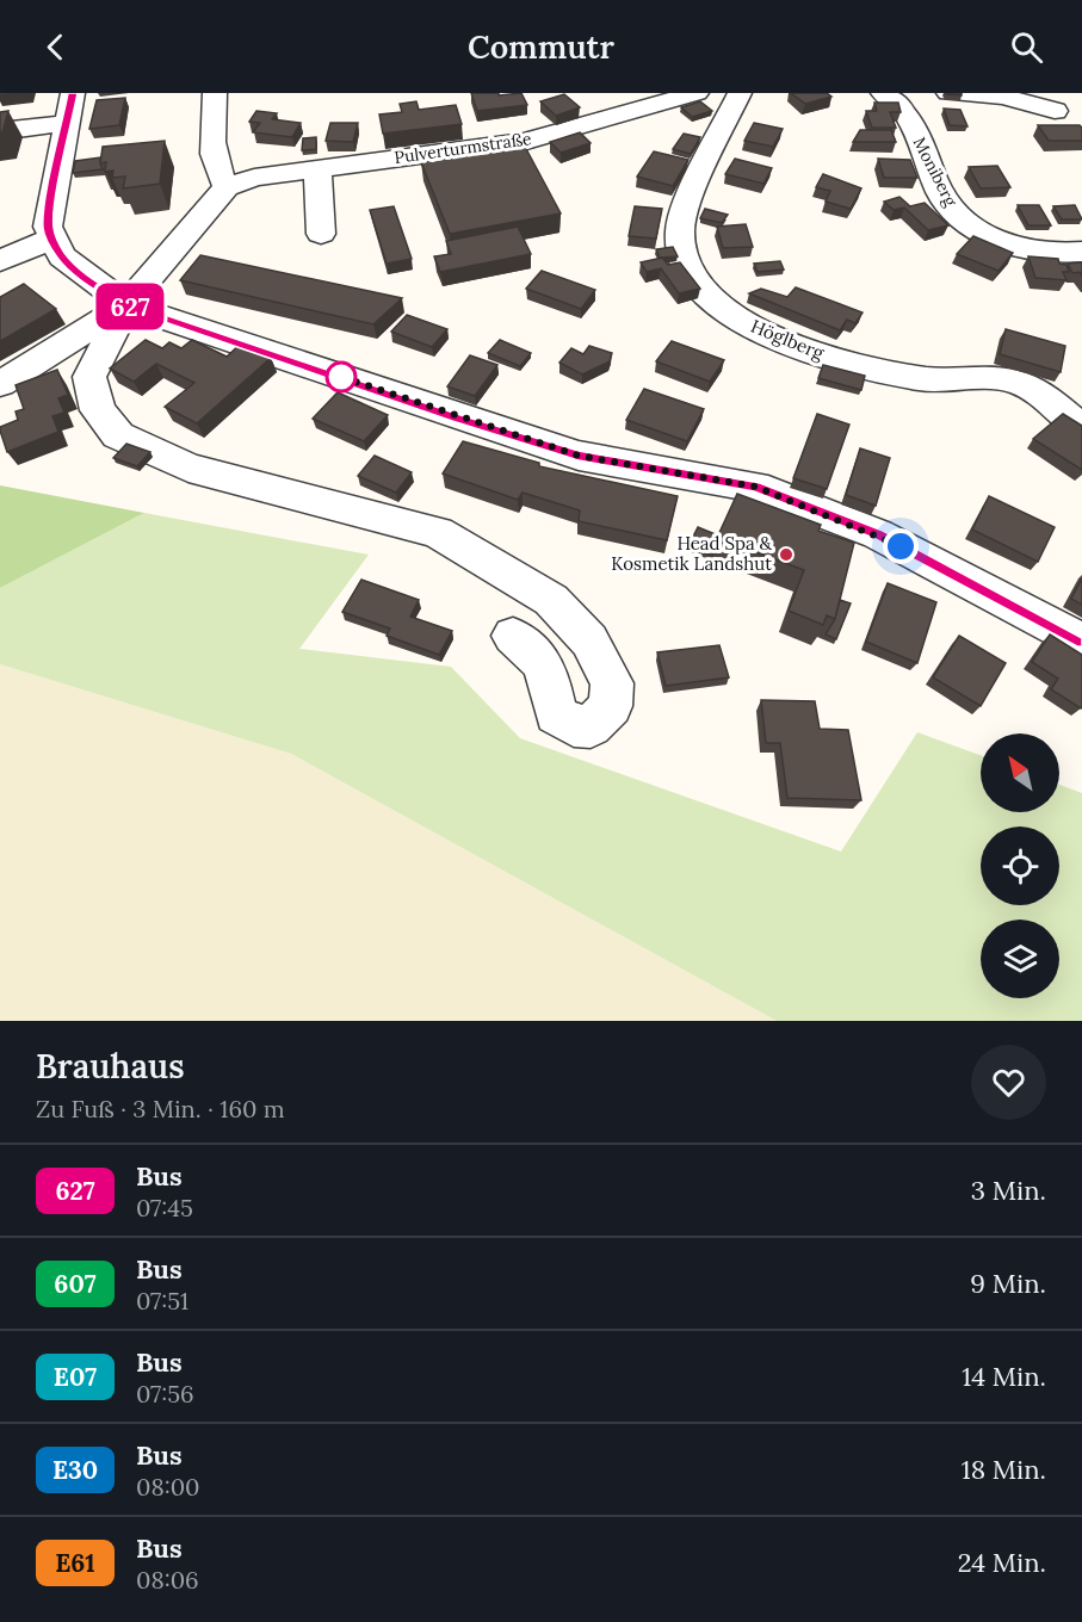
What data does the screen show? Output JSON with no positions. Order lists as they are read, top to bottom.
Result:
{
  "streets": {
    "street": ["Pulverturmstraße", "Moniberg", "Höglberg"]
  },
  "places": ["Head Spa & Kosmetik Landshut"],
  "lines": ["bus line 627"],
  "north": "top left",
  "page": {
    "header": "Commutr",
    "on_map": "627",
    "heading": ["Brauhaus", "Zu Fuß · 3 Min. · 160 m"],
    "list": [
      {
        "mark": "627",
        "name": "Bus",
        "note": "07:45",
        "value": "3 Min."
      },
      {
        "mark": "607",
        "name": "Bus",
        "note": "07:51",
        "value": "9 Min."
      },
      {
        "mark": "E07",
        "name": "Bus",
        "note": "07:56",
        "value": "14 Min."
      },
      {
        "mark": "E30",
        "name": "Bus",
        "note": "08:00",
        "value": "18 Min."
      },
      {
        "mark": "E61",
        "name": "Bus",
        "note": "08:06",
        "value": "24 Min."
      }
    ]
  }
}
